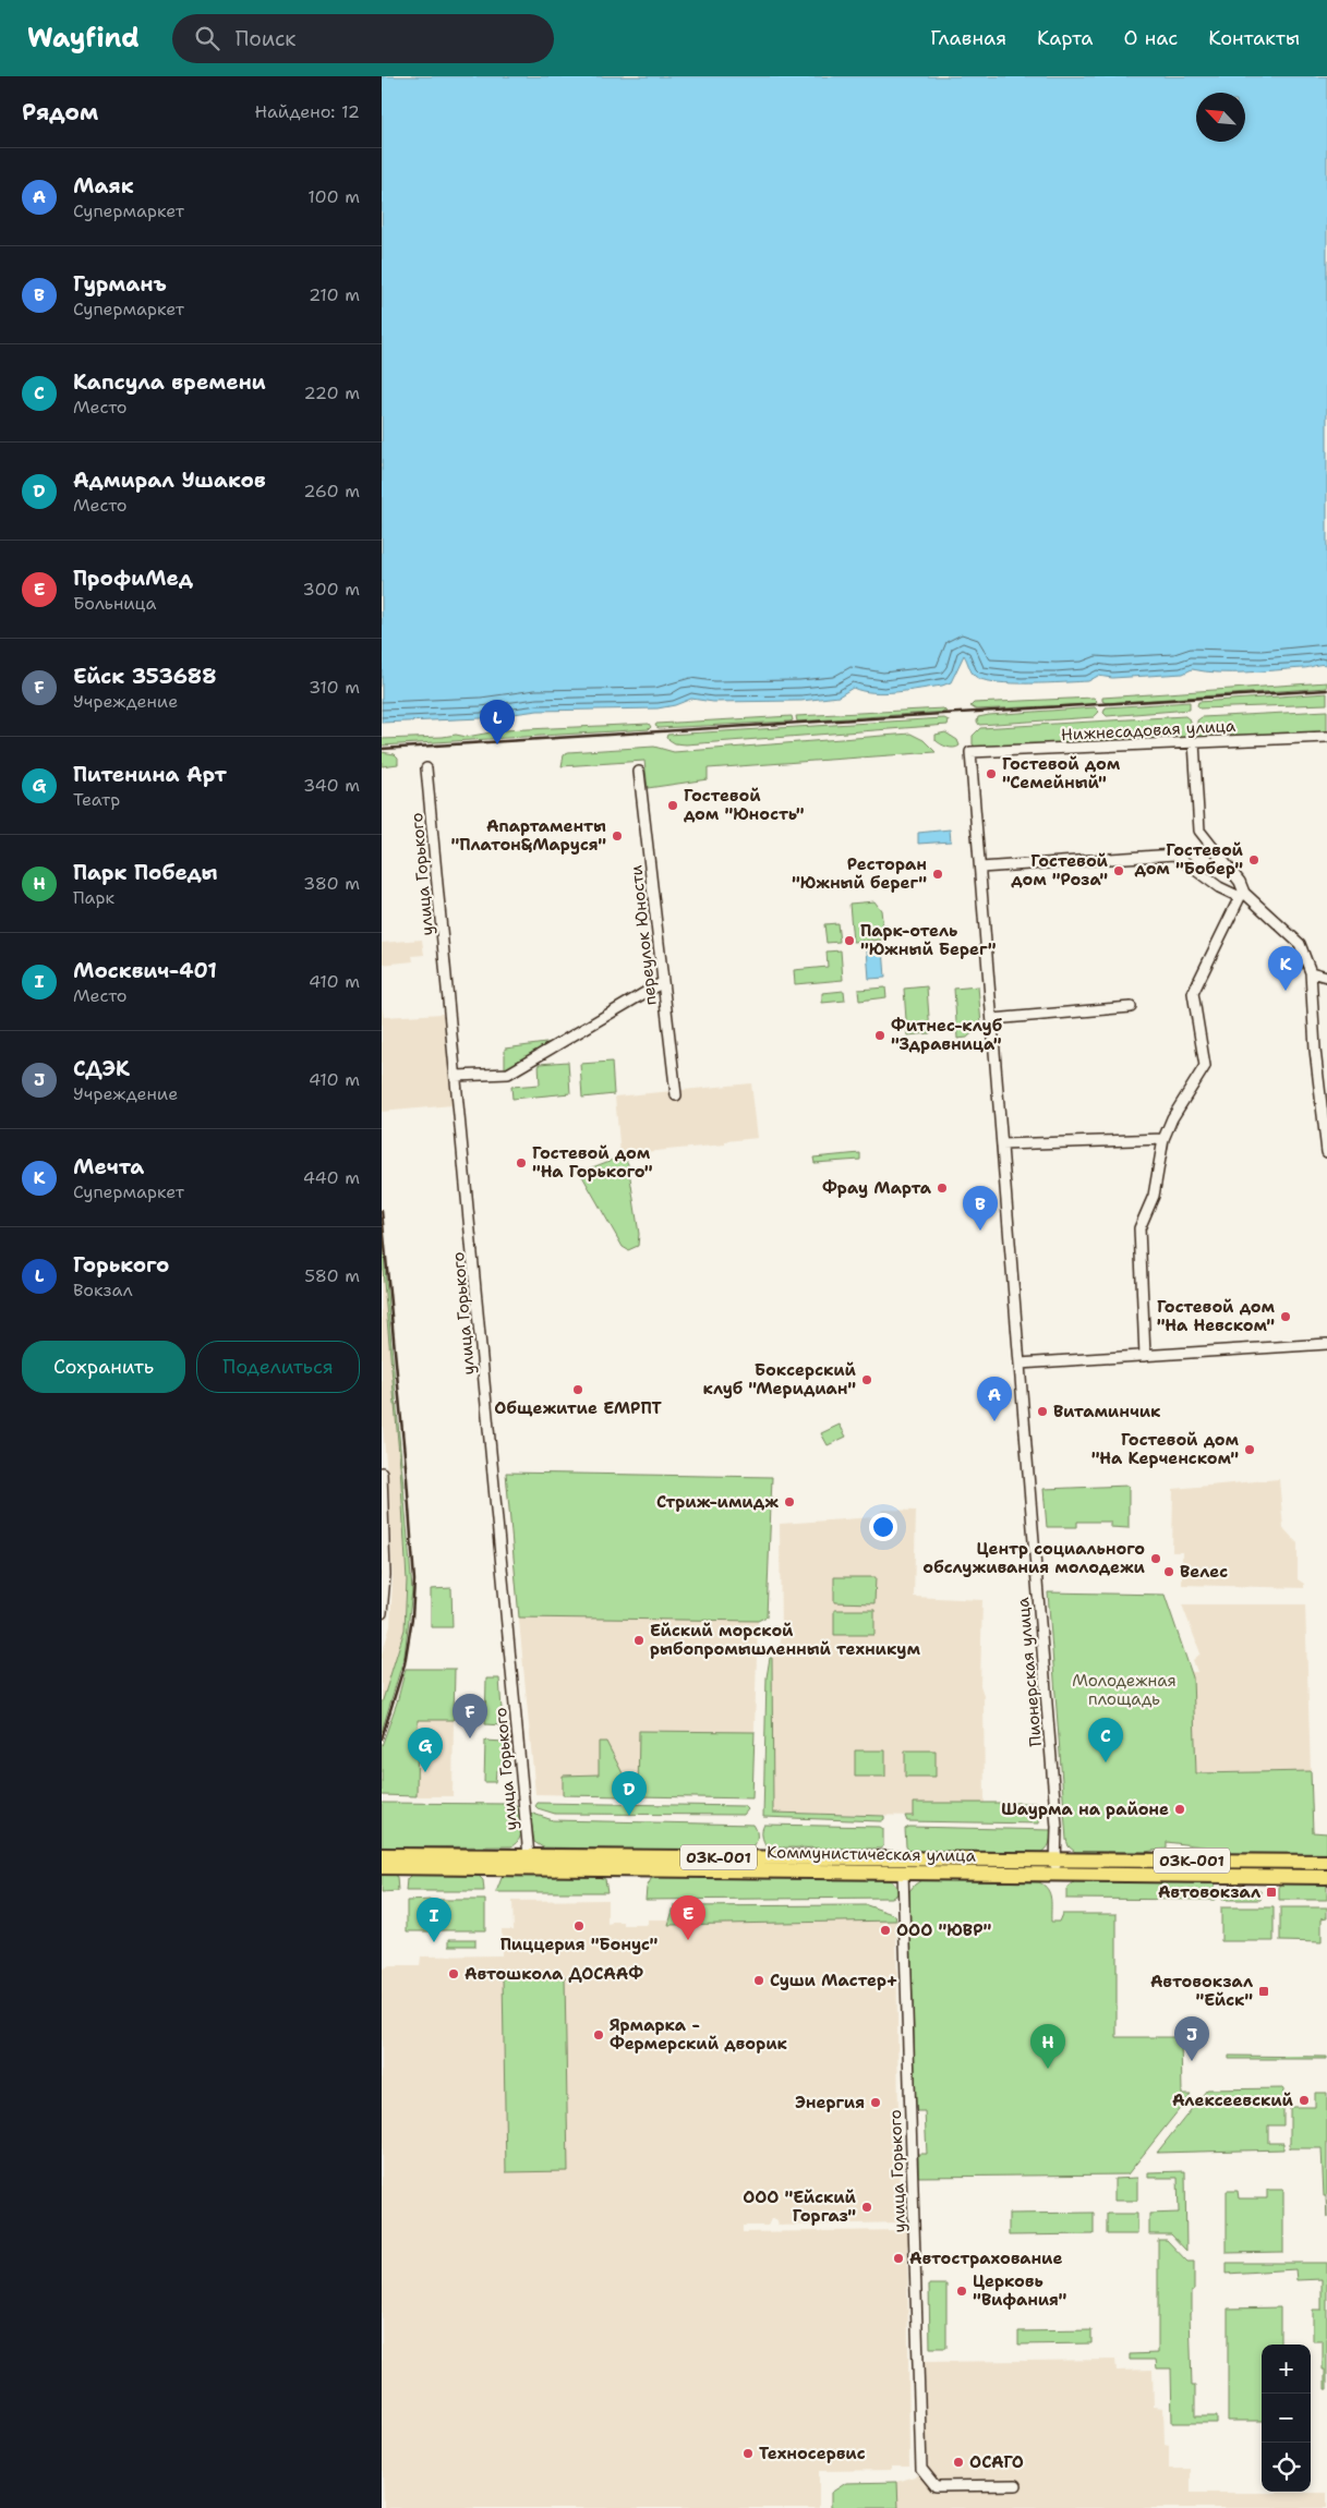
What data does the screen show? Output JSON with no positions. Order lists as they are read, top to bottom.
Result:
{
  "streets": {
    "main road": ["Коммунистическая улица", "03К-001"],
    "street": [
      "Нижнесадовая улица",
      "улица Горького",
      "переулок Юности",
      "Пионерская улица"
    ]
  },
  "crossings": [
    ["Нижнесадовая улица", "Пионерская улица"],
    ["улица Горького", "Коммунистическая улица"],
    ["Пионерская улица", "Коммунистическая улица"]
  ],
  "parks": ["Молодежная площадь"],
  "places": {
    "other": [
      "Гостевой дом \"Семейный\"",
      "Гостевой дом \"Юность\"",
      "Апартаменты \"Платон&Маруся\"",
      "Гостевой дом \"Бобер\"",
      "Гостевой дом \"Роза\"",
      "Ресторан \"Южный берег\"",
      "Парк-отель \"Южный Берег\"",
      "Фитнес-клуб \"Здравница\"",
      "Гостевой дом \"На Горького\"",
      "Фрау Марта",
      "Гостевой дом \"На Невском\"",
      "Боксерский клуб \"Меридиан\"",
      "Общежитие ЕМРПТ",
      "Витаминчик",
      "Гостевой дом \"На Керченском\"",
      "Стриж-имидж",
      "Центр социального обслуживания молодежи",
      "Велес",
      "Ейский морской рыбопромышленный техникум",
      "Шаурма на районе",
      "Пиццерия \"Бонус\"",
      "ООО \"ЮВР\"",
      "Автошкола ДОСААФ",
      "Суши Мастер+",
      "Ярмарка - Фермерский дворик",
      "Алексеевский",
      "Энергия",
      "ООО \"Ейский Горгаз\"",
      "Автострахование",
      "Церковь \"Вифания\"",
      "Техносервис",
      "ОСАГО"
    ],
    "transit": ["Автовокзал", "Автовокзал \"Ейск\""]
  },
  "north": "top left",
  "page": {
    "header": "Wayfind",
    "search": "Поиск",
    "nav": [
      "Главная",
      "Карта",
      "О нас",
      "Контакты"
    ],
    "heading": ["Рядом", "Найдено: 12"],
    "list": [
      {
        "mark": "A",
        "name": "Маяк",
        "note": "Супермаркет",
        "value": "100 m"
      },
      {
        "mark": "B",
        "name": "Гурманъ",
        "note": "Супермаркет",
        "value": "210 m"
      },
      {
        "mark": "C",
        "name": "Капсула времени",
        "note": "Место",
        "value": "220 m"
      },
      {
        "mark": "D",
        "name": "Адмирал Ушаков",
        "note": "Место",
        "value": "260 m"
      },
      {
        "mark": "E",
        "name": "ПрофиМед",
        "note": "Больница",
        "value": "300 m"
      },
      {
        "mark": "F",
        "name": "Ейск 353688",
        "note": "Учреждение",
        "value": "310 m"
      },
      {
        "mark": "G",
        "name": "Питенина Арт",
        "note": "Театр",
        "value": "340 m"
      },
      {
        "mark": "H",
        "name": "Парк Победы",
        "note": "Парк",
        "value": "380 m"
      },
      {
        "mark": "I",
        "name": "Москвич-401",
        "note": "Место",
        "value": "410 m"
      },
      {
        "mark": "J",
        "name": "СДЭК",
        "note": "Учреждение",
        "value": "410 m"
      },
      {
        "mark": "K",
        "name": "Мечта",
        "note": "Супермаркет",
        "value": "440 m"
      },
      {
        "mark": "L",
        "name": "Горького",
        "note": "Вокзал",
        "value": "580 m"
      }
    ],
    "pins": [
      "L",
      "K",
      "B",
      "A",
      "F",
      "C",
      "G",
      "D",
      "E",
      "I",
      "J",
      "H"
    ],
    "buttons": ["Сохранить", "Поделиться"],
    "map_buttons": ["+", "−"]
  }
}
